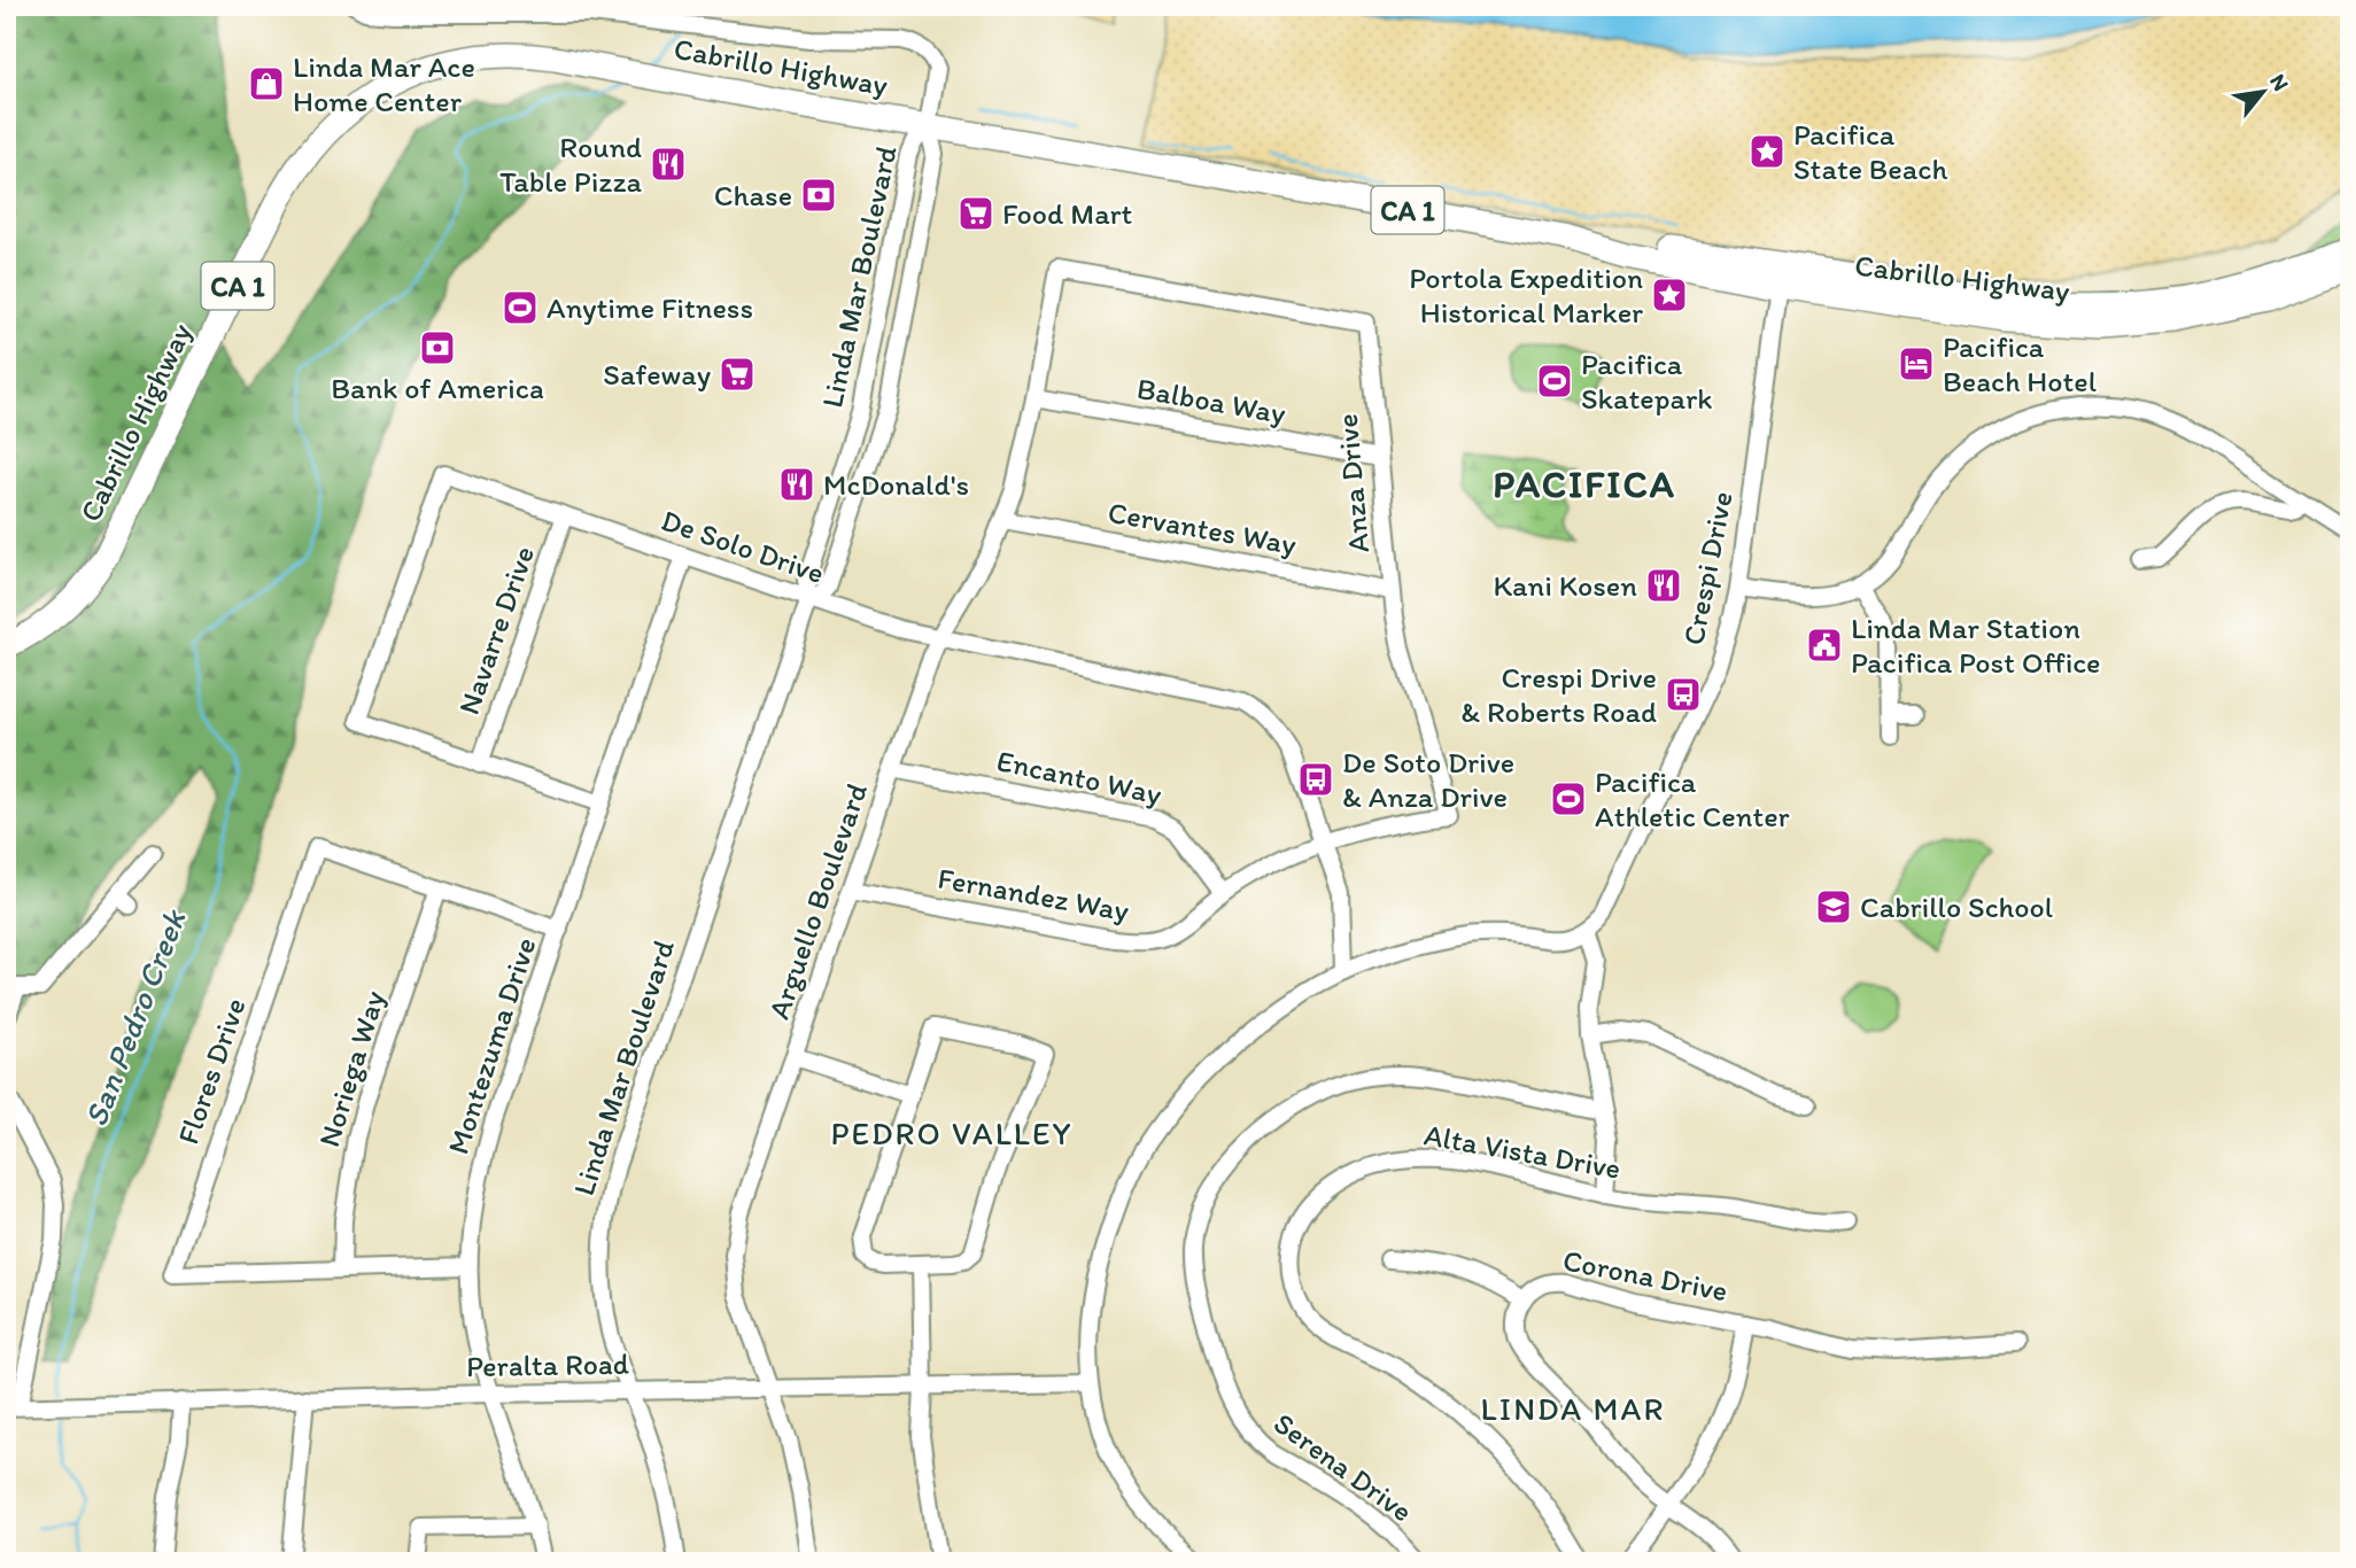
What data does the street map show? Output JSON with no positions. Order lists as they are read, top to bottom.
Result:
{
  "streets": {
    "highway": ["Cabrillo Highway", "CA 1"],
    "street": [
      "Linda Mar Boulevard",
      "Balboa Way",
      "Anza Drive",
      "Cervantes Way",
      "De Solo Drive",
      "Crespi Drive",
      "Navarre Drive",
      "Encanto Way",
      "Fernandez Way",
      "Arguello Boulevard",
      "Montezuma Drive",
      "Noriega Way",
      "Flores Drive",
      "Alta Vista Drive",
      "Corona Drive",
      "Peralta Road",
      "Serena Drive"
    ]
  },
  "crossings": [
    ["Cabrillo Highway", "Linda Mar Boulevard"],
    ["Cabrillo Highway", "Crespi Drive"],
    ["Linda Mar Boulevard", "De Solo Drive"],
    ["Linda Mar Boulevard", "Peralta Road"],
    ["Balboa Way", "Anza Drive"],
    ["Balboa Way", "Arguello Boulevard"],
    ["Anza Drive", "Cervantes Way"],
    ["Anza Drive", "De Solo Drive"],
    ["Anza Drive", "Fernandez Way"],
    ["Anza Drive", "Arguello Boulevard"],
    ["Cervantes Way", "Arguello Boulevard"],
    ["De Solo Drive", "Navarre Drive"],
    ["De Solo Drive", "Fernandez Way"],
    ["De Solo Drive", "Arguello Boulevard"],
    ["De Solo Drive", "Montezuma Drive"],
    ["Encanto Way", "Fernandez Way"],
    ["Encanto Way", "Arguello Boulevard"],
    ["Fernandez Way", "Arguello Boulevard"],
    ["Arguello Boulevard", "Peralta Road"],
    ["Montezuma Drive", "Flores Drive"],
    ["Montezuma Drive", "Peralta Road"],
    ["Noriega Way", "Flores Drive"]
  ],
  "districts": ["PACIFICA", "PEDRO VALLEY", "LINDA MAR"],
  "water": ["San Pedro Creek"],
  "places": {
    "shop": ["Linda Mar Ace Home Center"],
    "place": ["Pacifica State Beach", "Portola Expedition Historical Marker"],
    "restaurant": ["Round Table Pizza", "McDonald's", "Kani Kosen"],
    "bank": ["Chase", "Bank of America"],
    "supermarket": ["Food Mart", "Safeway"],
    "sports": ["Anytime Fitness", "Pacifica Skatepark", "Pacifica Athletic Center"],
    "hotel": ["Pacifica Beach Hotel"],
    "public building": ["Linda Mar Station Pacifica Post Office"],
    "bus stop": ["Crespi Drive & Roberts Road", "De Soto Drive & Anza Drive"],
    "school or university": ["Cabrillo School"]
  },
  "north": "top right"
}
